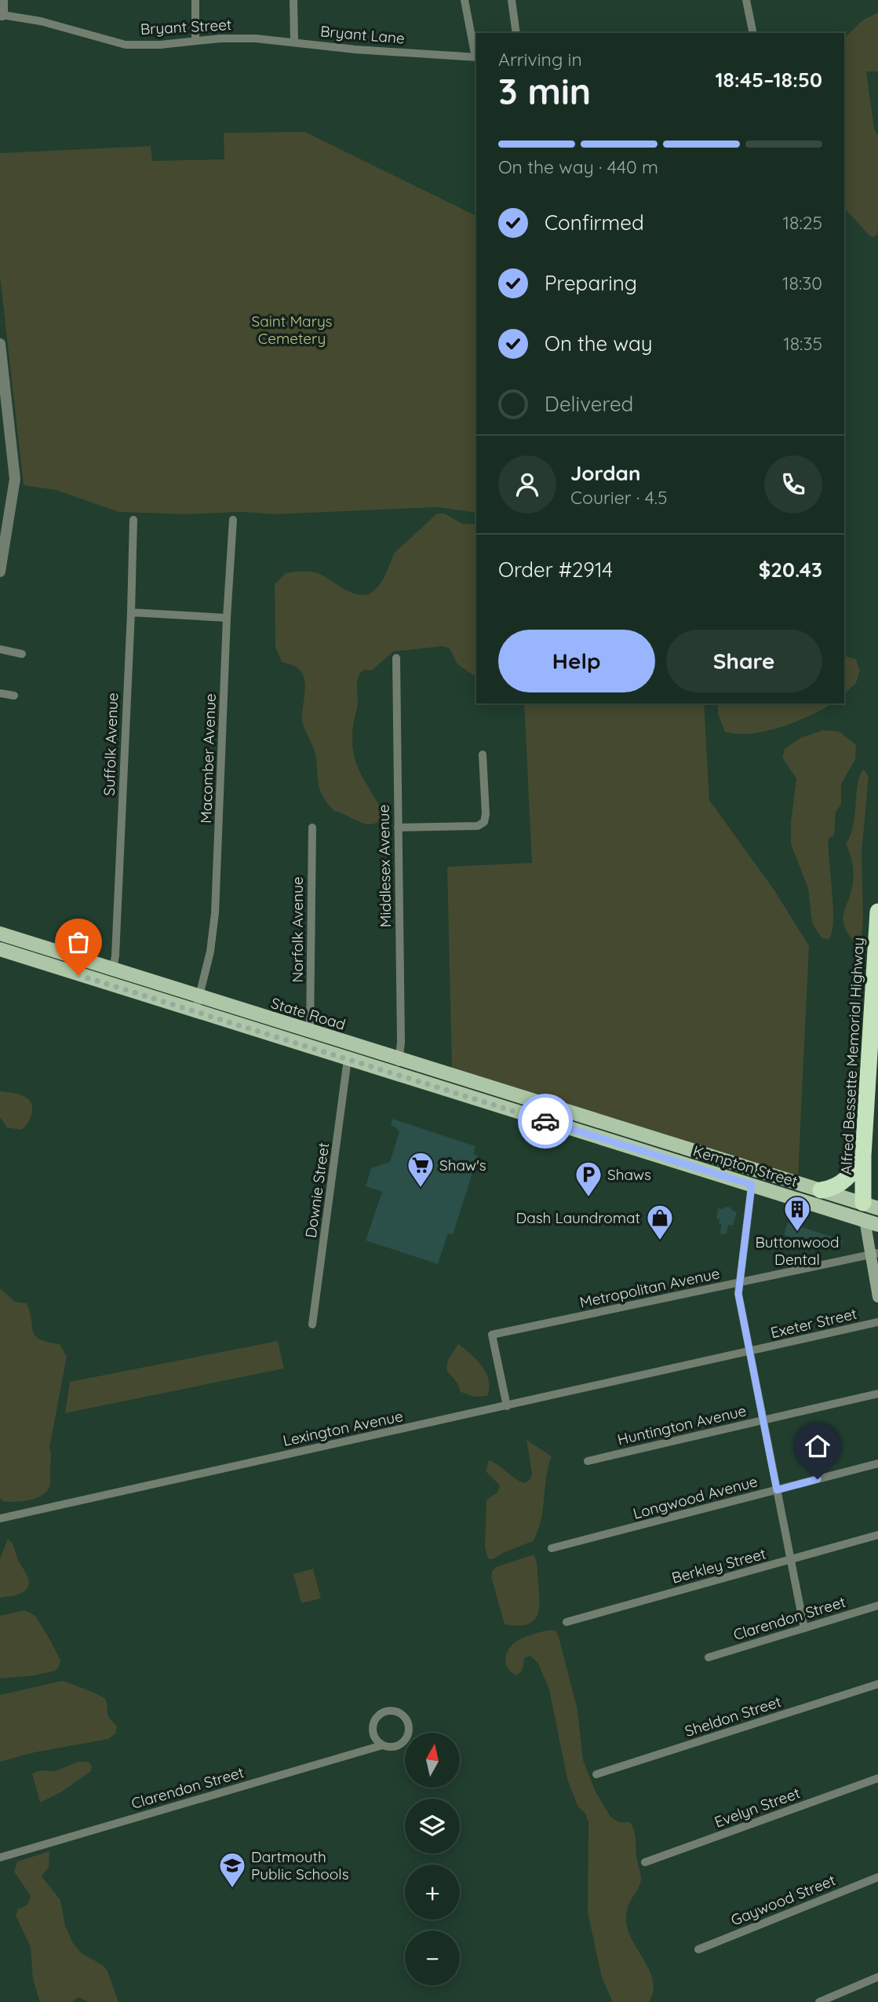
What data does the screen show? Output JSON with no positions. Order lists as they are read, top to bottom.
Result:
{
  "streets": {
    "highway": ["Alfred Bessette Memorial Highway"],
    "main road": ["State Road", "Kempton Street"],
    "street": [
      "Bryant Street",
      "Bryant Lane",
      "Suffolk Avenue",
      "Macomber Avenue",
      "Middlesex Avenue",
      "Norfolk Avenue",
      "Downie Street",
      "Metropolitan Avenue",
      "Exeter Street",
      "Huntington Avenue",
      "Lexington Avenue",
      "Longwood Avenue",
      "Berkley Street",
      "Clarendon Street",
      "Sheldon Street",
      "Evelyn Street",
      "Gaywood Street"
    ]
  },
  "crossings": [
    ["Bryant Street", "Bryant Lane"],
    ["Suffolk Avenue", "State Road"],
    ["Macomber Avenue", "State Road"],
    ["Middlesex Avenue", "State Road"],
    ["Norfolk Avenue", "State Road"],
    ["State Road", "Kempton Street"],
    ["State Road", "Downie Street"],
    ["Alfred Bessette Memorial Highway", "Kempton Street"],
    ["Metropolitan Avenue", "Lexington Avenue"],
    ["Exeter Street", "Lexington Avenue"]
  ],
  "parks": ["Saint Marys Cemetery"],
  "places": {
    "supermarket": ["Shaw's"],
    "parking": ["Shaws"],
    "building": ["Buttonwood Dental"],
    "shop": ["Dash Laundromat"],
    "school or university": ["Dartmouth Public Schools"]
  },
  "north": "top",
  "page": {
    "heading": ["3 min", "Arriving in", "18:45–18:50"],
    "panel": [
      "Jordan",
      "Courier · 4.5",
      "Order #2914",
      "$20.43"
    ],
    "bar": "On the way · 440 m",
    "list": [
      ["Confirmed", "18:25"],
      ["Preparing", "18:30"],
      ["On the way", "18:35"],
      "Delivered"
    ],
    "buttons": ["Help", "Share"],
    "map_buttons": ["+", "−"]
  }
}
